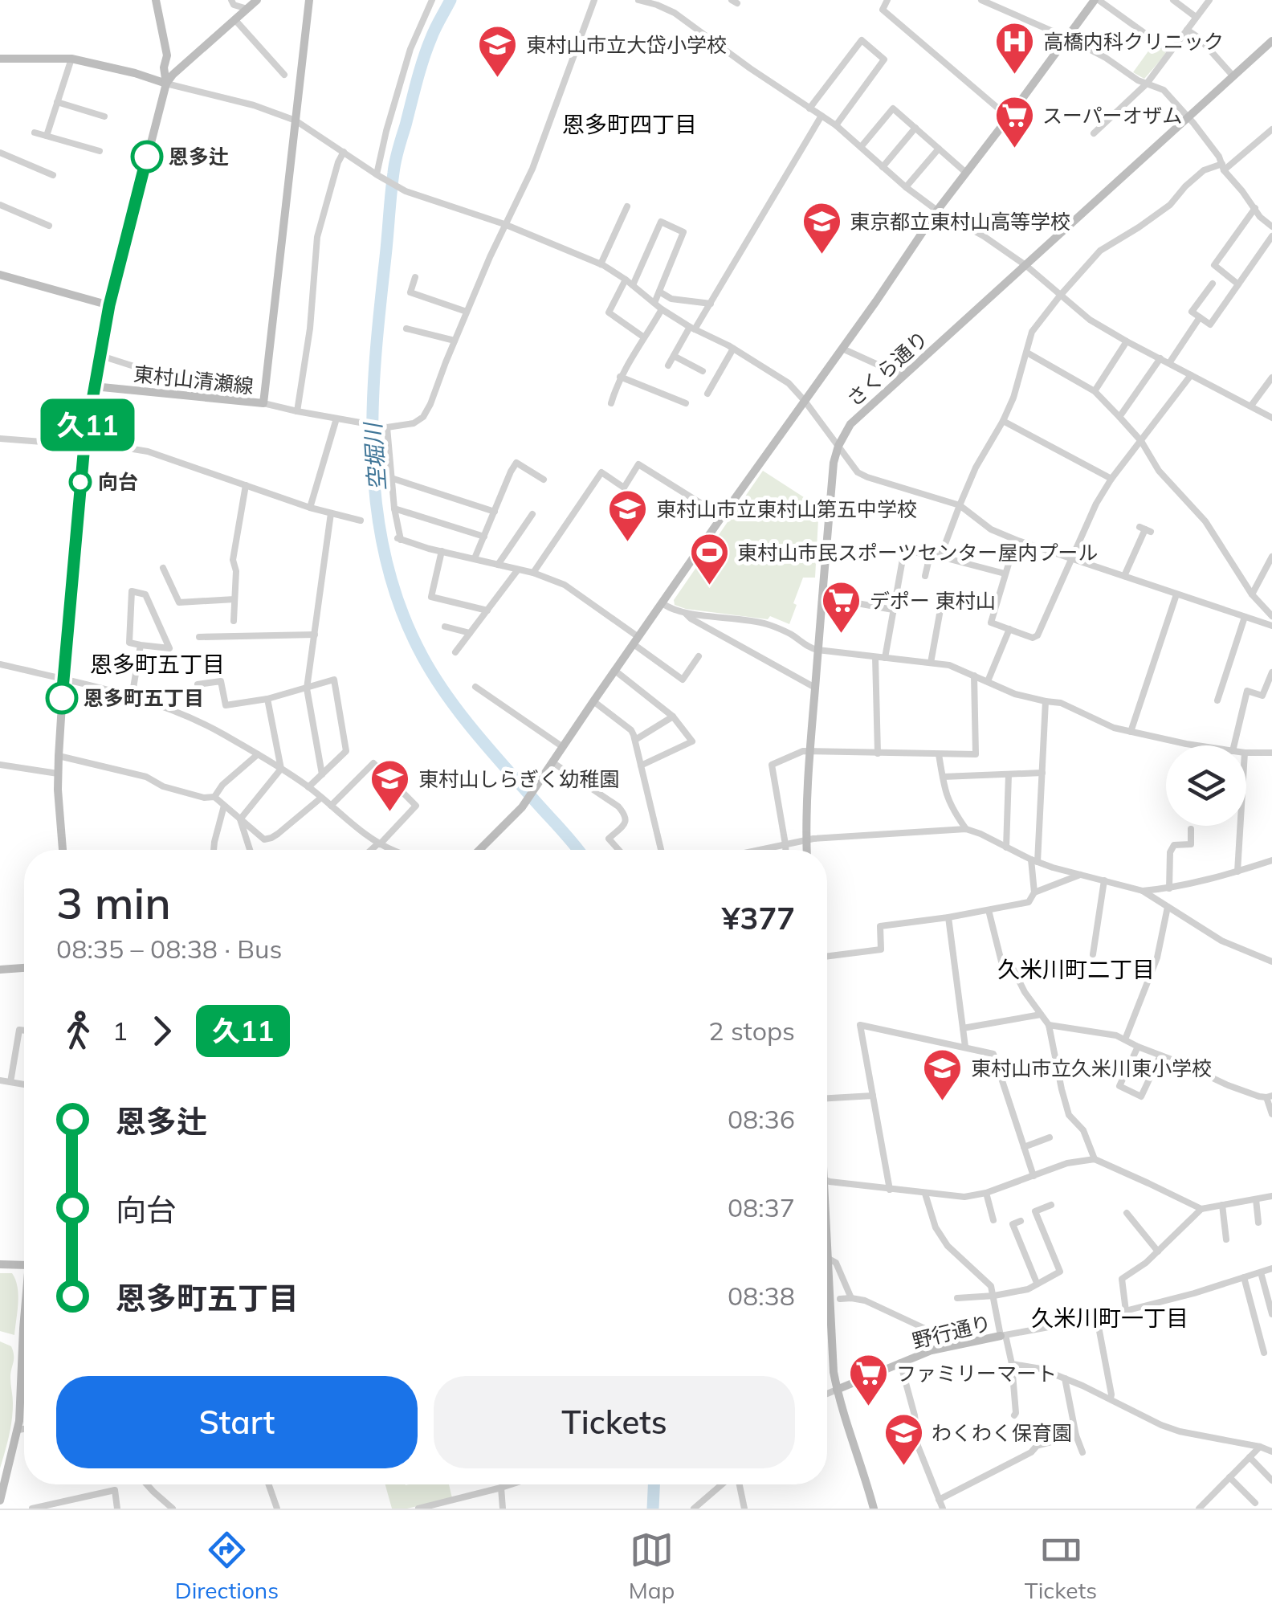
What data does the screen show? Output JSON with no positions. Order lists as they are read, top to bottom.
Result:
{
  "streets": {
    "street": ["さくら通り", "東村山清瀬線", "野行通り"]
  },
  "districts": [
    "恩多町四丁目",
    "恩多町五丁目",
    "久米川町二丁目",
    "久米川町一丁目"
  ],
  "water": ["空堀川"],
  "places": {
    "hospital": ["高橋内科クリニック"],
    "school or university": [
      "東村山市立大岱小学校",
      "東京都立東村山高等学校",
      "東村山市立東村山第五中学校",
      "東村山しらぎく幼稚園",
      "東村山市立久米川東小学校",
      "わくわく保育園"
    ],
    "supermarket": ["スーパーオザム", "デポー 東村山", "ファミリーマート"],
    "other": ["恩多辻", "向台", "恩多町五丁目"],
    "sports": ["東村山市民スポーツセンター屋内プール"]
  },
  "lines": ["bus line 久11"],
  "page": {
    "on_map": "久11",
    "heading": ["3 min", "08:35 – 08:38 · Bus", "¥377"],
    "legs": ["1", "久11", "2 stops"],
    "list": [
      {
        "name": "恩多辻",
        "value": "08:36"
      },
      {
        "name": "向台",
        "value": "08:37"
      },
      {
        "name": "恩多町五丁目",
        "value": "08:38"
      }
    ],
    "buttons": ["Start", "Tickets"],
    "tabs": ["Directions", "Map", "Tickets"]
  }
}
